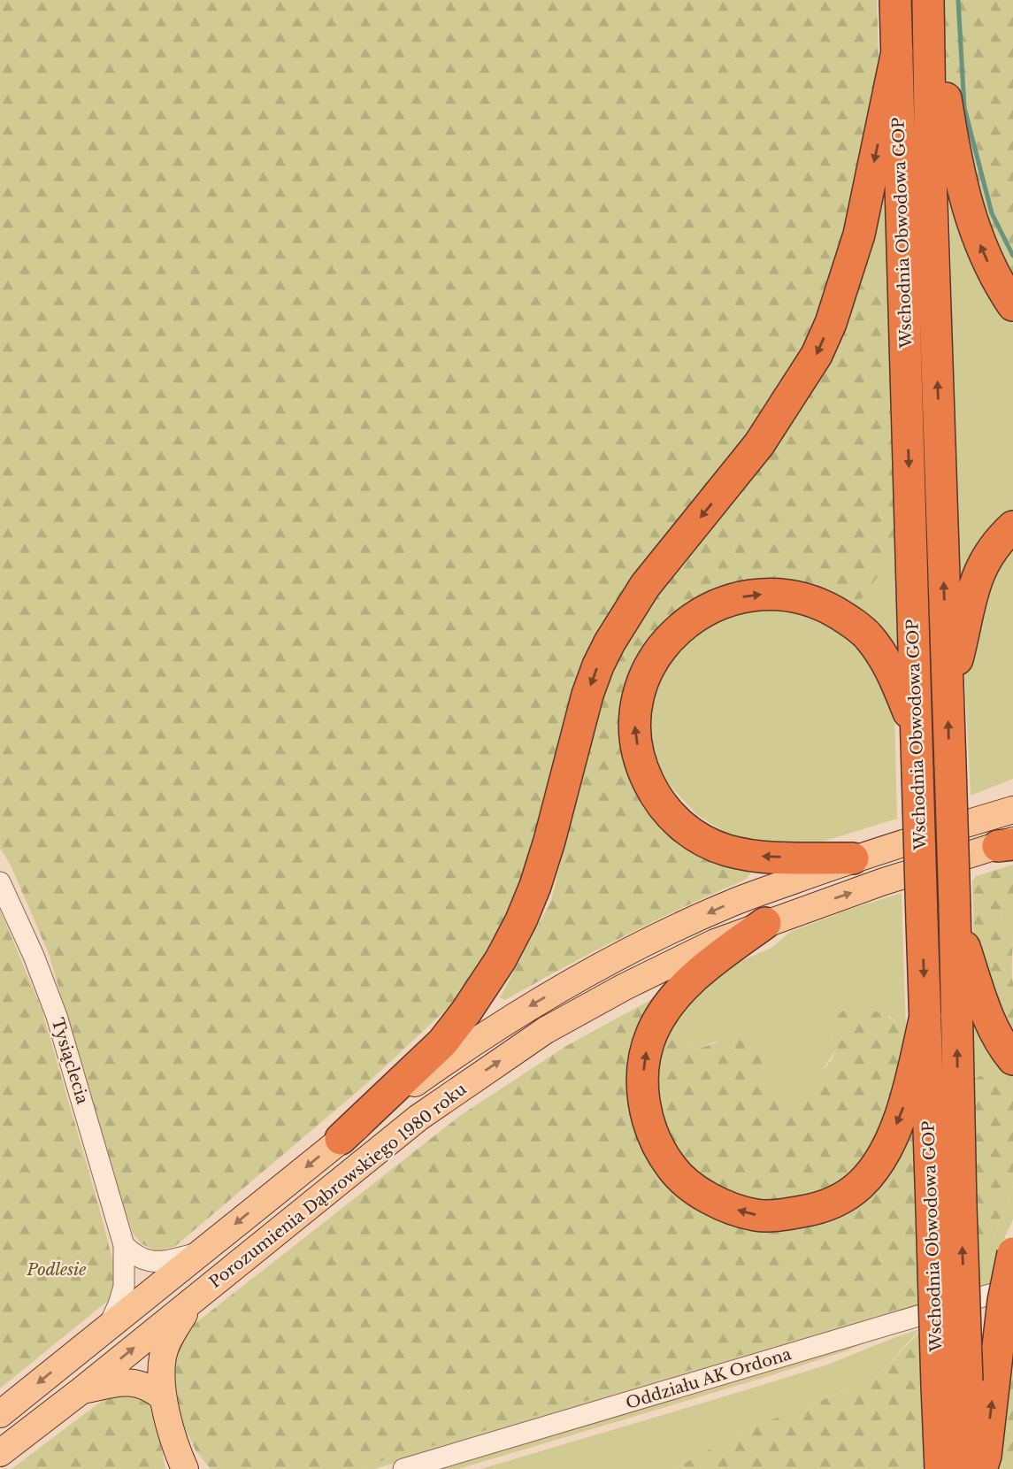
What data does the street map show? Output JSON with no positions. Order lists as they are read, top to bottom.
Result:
{
  "streets": {
    "highway": ["Wschodnia Obwodowa GOP"],
    "main road": ["Porozumienia Dąbrowskiego 1980 roku"],
    "street": ["Tysiąclecia", "Oddziału AK Ordona"]
  },
  "crossings": [
    ["Tysiąclecia", "Porozumienia Dąbrowskiego 1980 roku"]
  ],
  "parks": ["Podlesie"]
}
